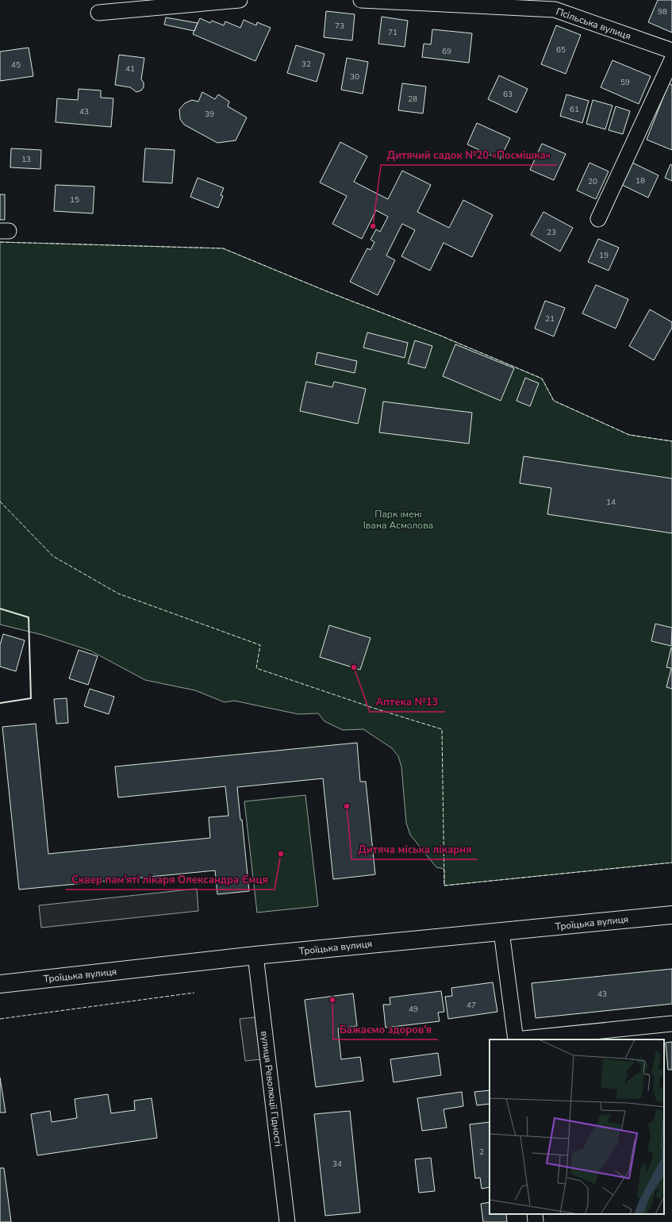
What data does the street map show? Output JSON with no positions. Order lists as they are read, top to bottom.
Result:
{
  "streets": {
    "main road": ["Троїцька вулиця"],
    "street": ["Псільська вулиця", "вулиця Революції Гідності"]
  },
  "crossings": [
    ["Троїцька вулиця", "вулиця Революції Гідності"]
  ],
  "parks": ["Парк імені Івана Асмолова"],
  "places": [
    "Дитячий садок №20 «Посмішка»",
    "Аптека №13",
    "Дитяча міська лікарня",
    "Сквер пам'яті лікаря Олександра Ємця",
    "Бажаємо здоров'я"
  ],
  "house_numbers": [
    "98",
    "73",
    "71",
    "65",
    "69",
    "32",
    "45",
    "41",
    "30",
    "59",
    "63",
    "28",
    "61",
    "43",
    "39",
    "13",
    "18",
    "20",
    "15",
    "23",
    "19",
    "21",
    "14",
    "43",
    "47",
    "49",
    "2",
    "34"
  ]
}
